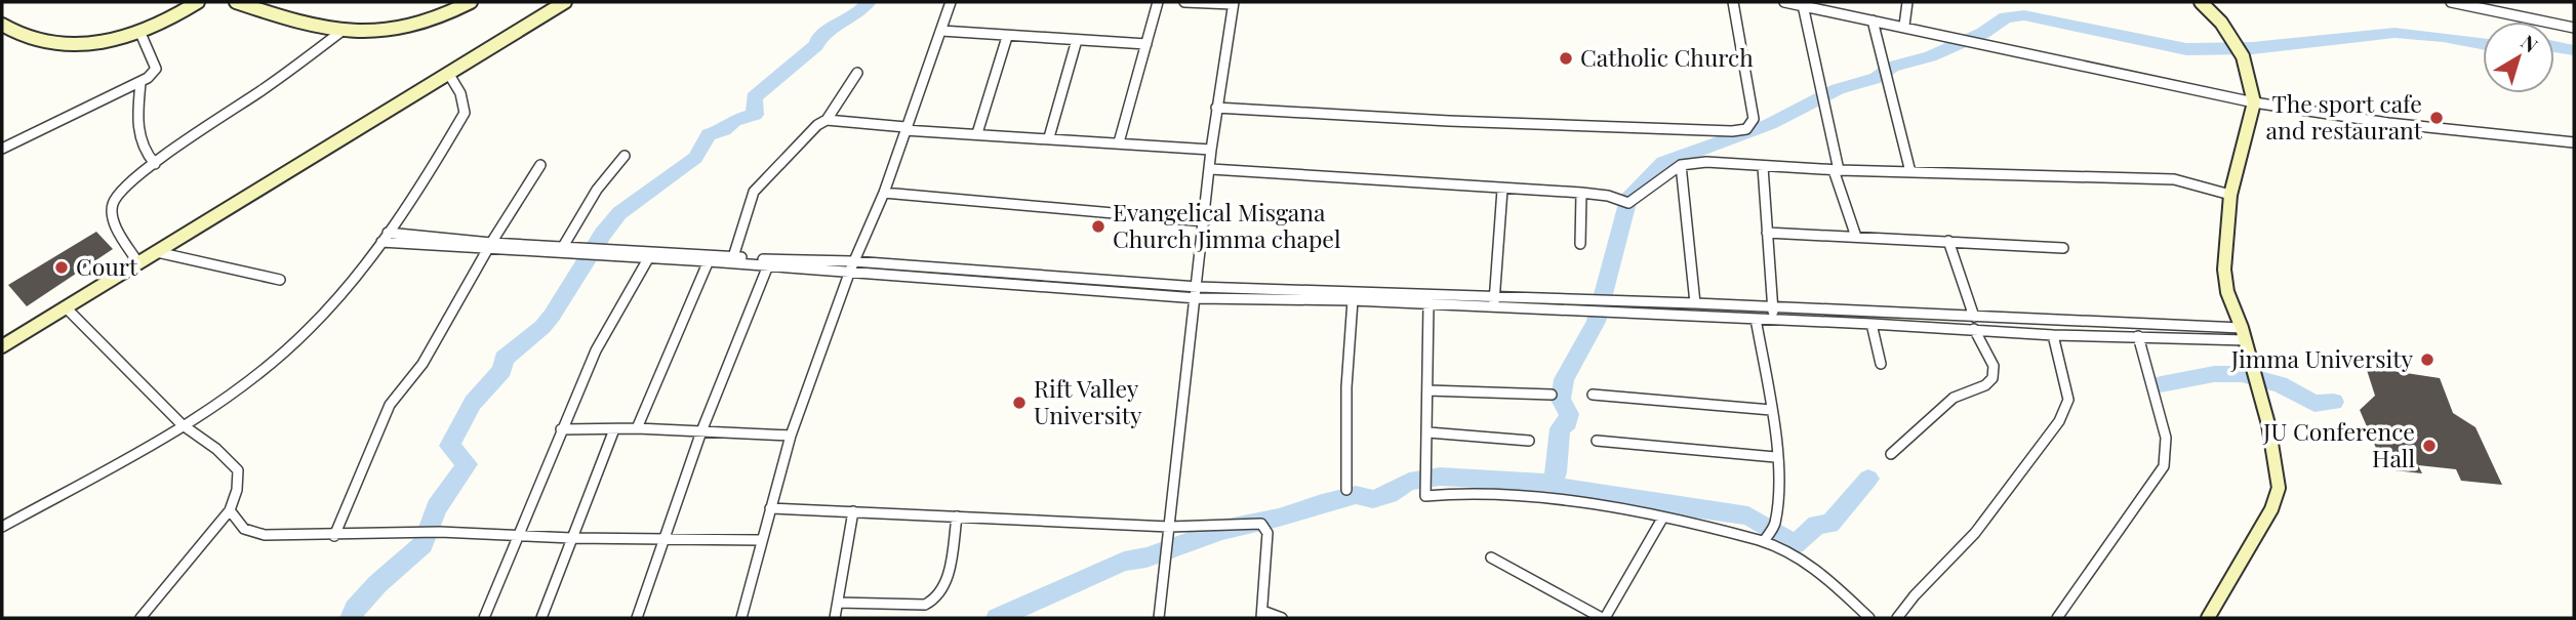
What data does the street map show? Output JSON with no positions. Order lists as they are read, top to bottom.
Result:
{
  "places": [
    "Catholic Church",
    "The sport cafe and restaurant",
    "Evangelical Misgana Church Jimma chapel",
    "Court",
    "Jimma University",
    "Rift Valley University",
    "JU Conference Hall"
  ],
  "north": "top right"
}
